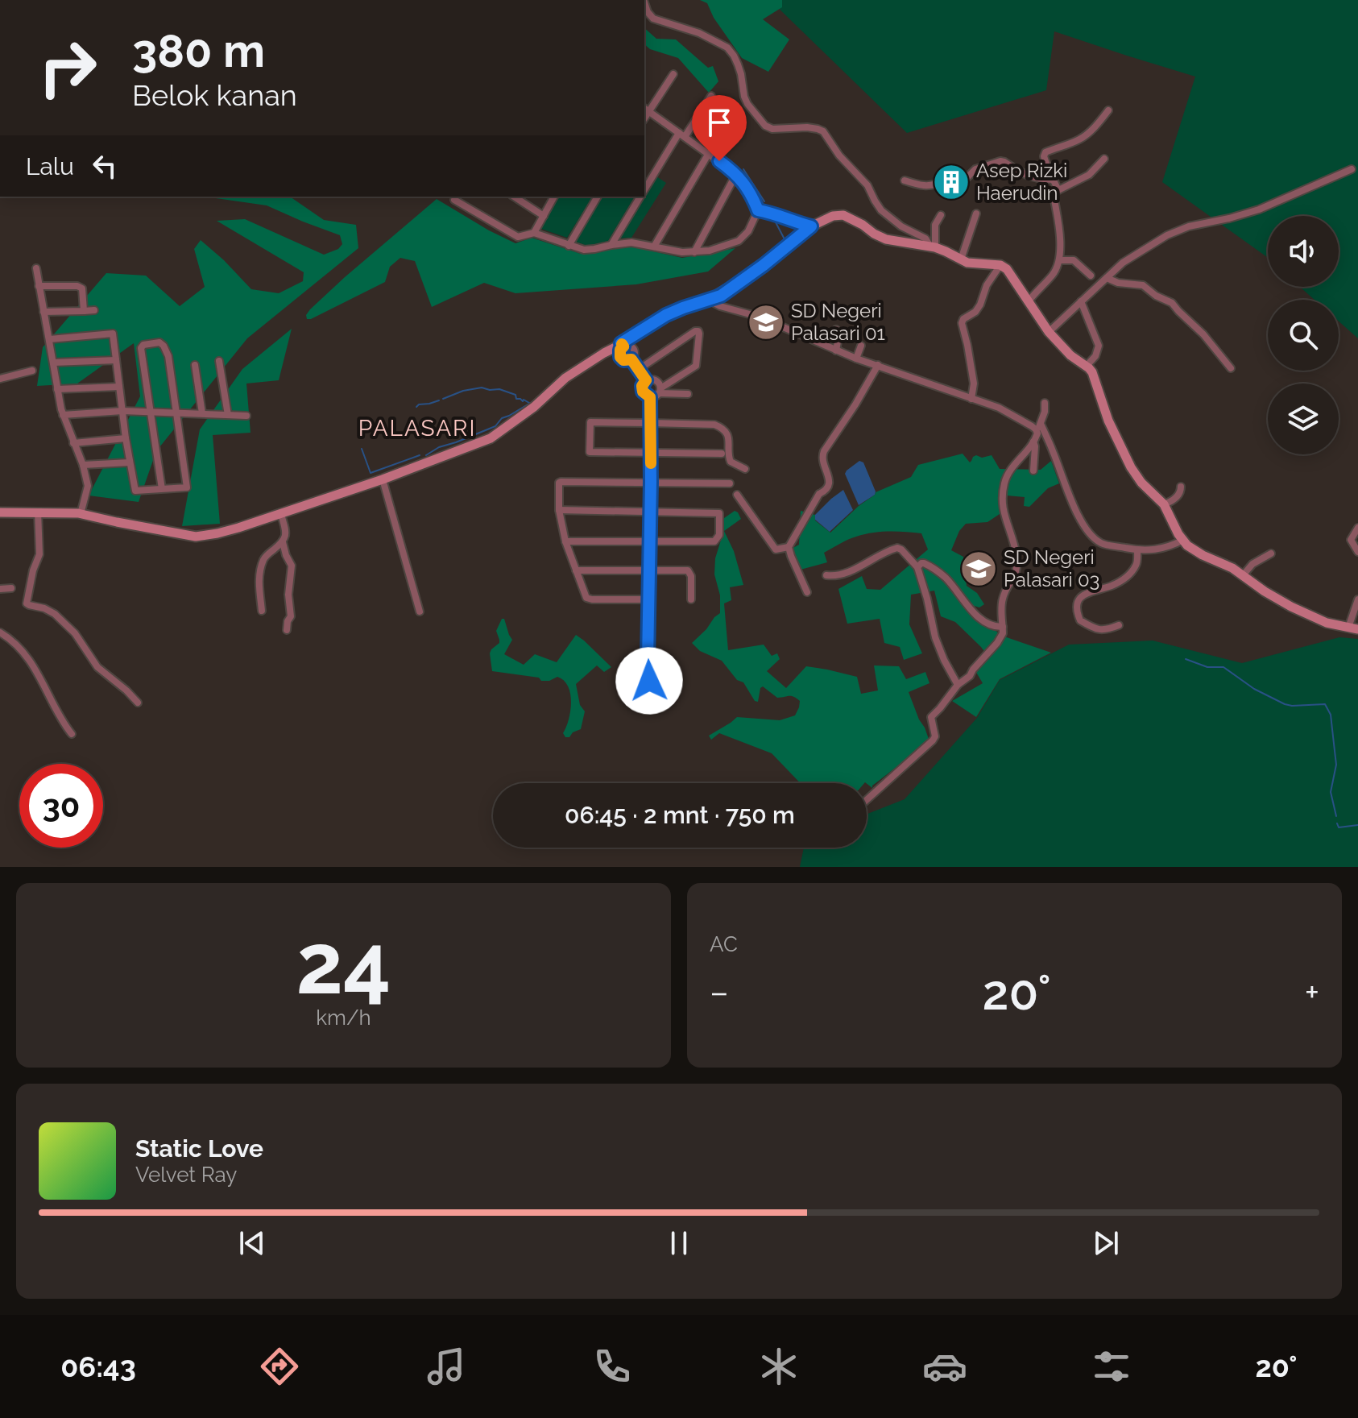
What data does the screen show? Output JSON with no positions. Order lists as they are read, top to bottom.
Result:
{
  "districts": ["PALASARI"],
  "places": {
    "building": ["Asep Rizki Haerudin"],
    "school or university": ["SD Negeri Palasari 01", "SD Negeri Palasari 03"]
  },
  "page": {
    "turn": ["380 m", "Belok kanan"],
    "then": "Lalu",
    "limit": "30",
    "trip": "06:45 · 2 mnt · 750 m",
    "tile": [
      ["24", "km/h"],
      "AC"
    ],
    "heat": ["−", "20°", "+"],
    "song": ["Static Love", "Velvet Ray"],
    "tabs": ["06:43", "20°"]
  }
}
